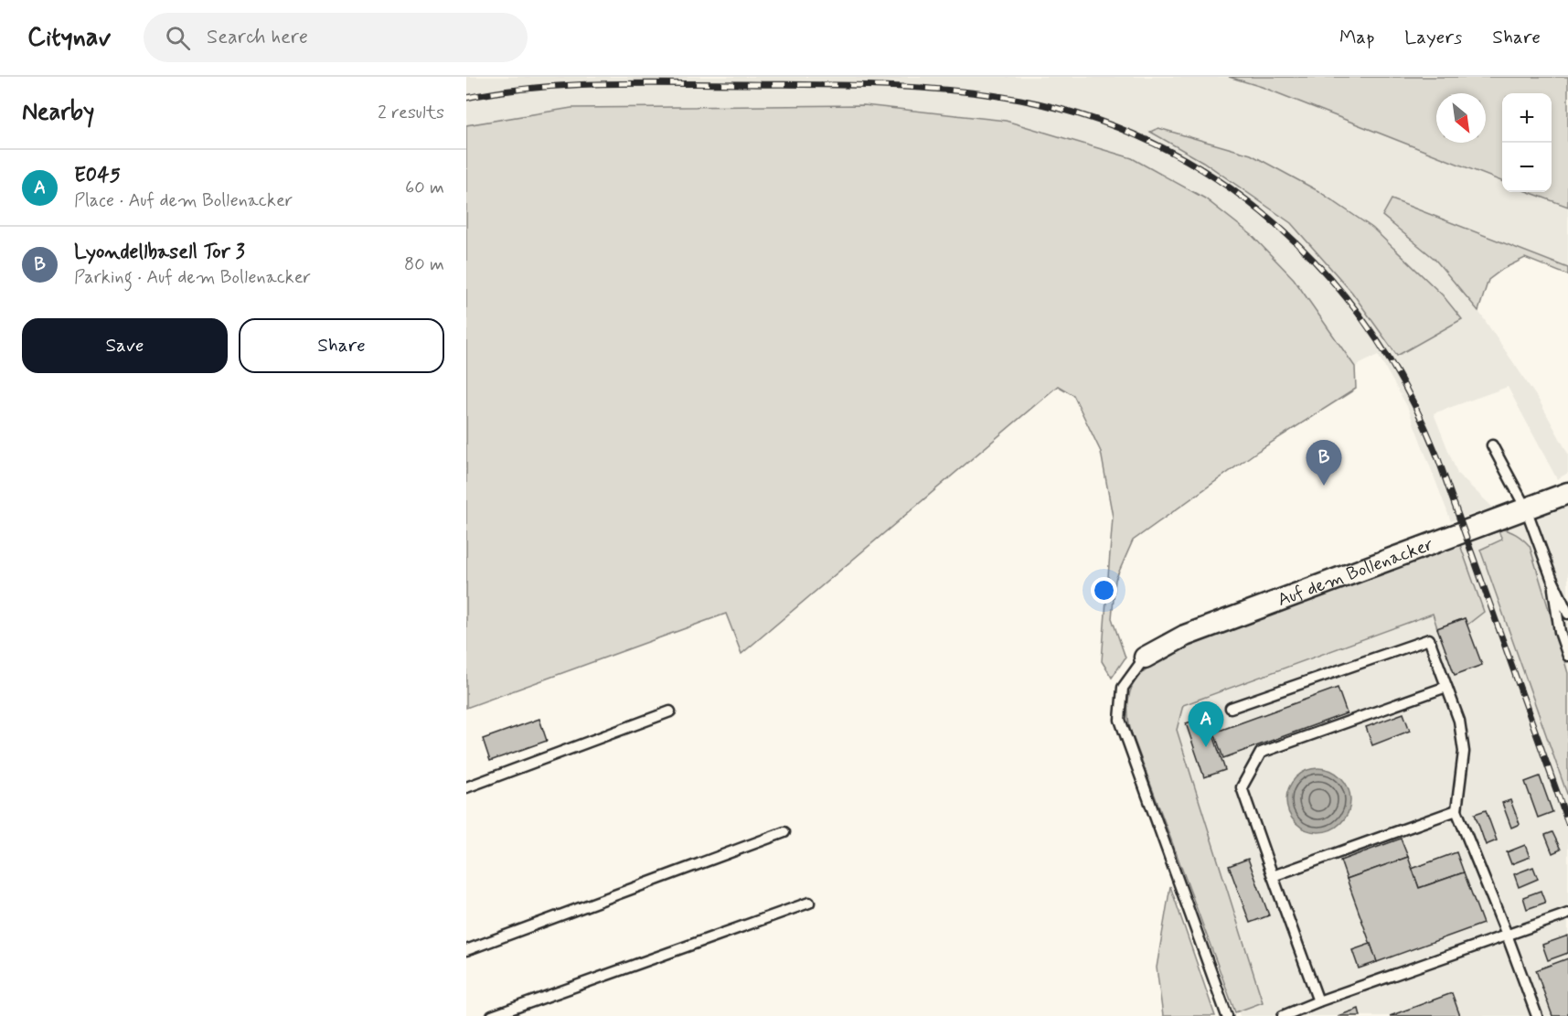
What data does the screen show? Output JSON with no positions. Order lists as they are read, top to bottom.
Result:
{
  "streets": {
    "street": ["Auf dem Bollenacker"]
  },
  "north": "bottom right",
  "page": {
    "header": "Citynav",
    "search": "Search here",
    "nav": ["Map", "Layers", "Share"],
    "heading": ["Nearby", "2 results"],
    "map_buttons": ["+", "−"],
    "list": [
      {
        "mark": "A",
        "name": "E045",
        "note": "Place · Auf dem Bollenacker",
        "value": "60 m"
      },
      {
        "mark": "B",
        "name": "Lyondellbasell Tor 3",
        "note": "Parking · Auf dem Bollenacker",
        "value": "80 m"
      }
    ],
    "buttons": ["Save", "Share"],
    "pins": ["B", "A"]
  }
}
